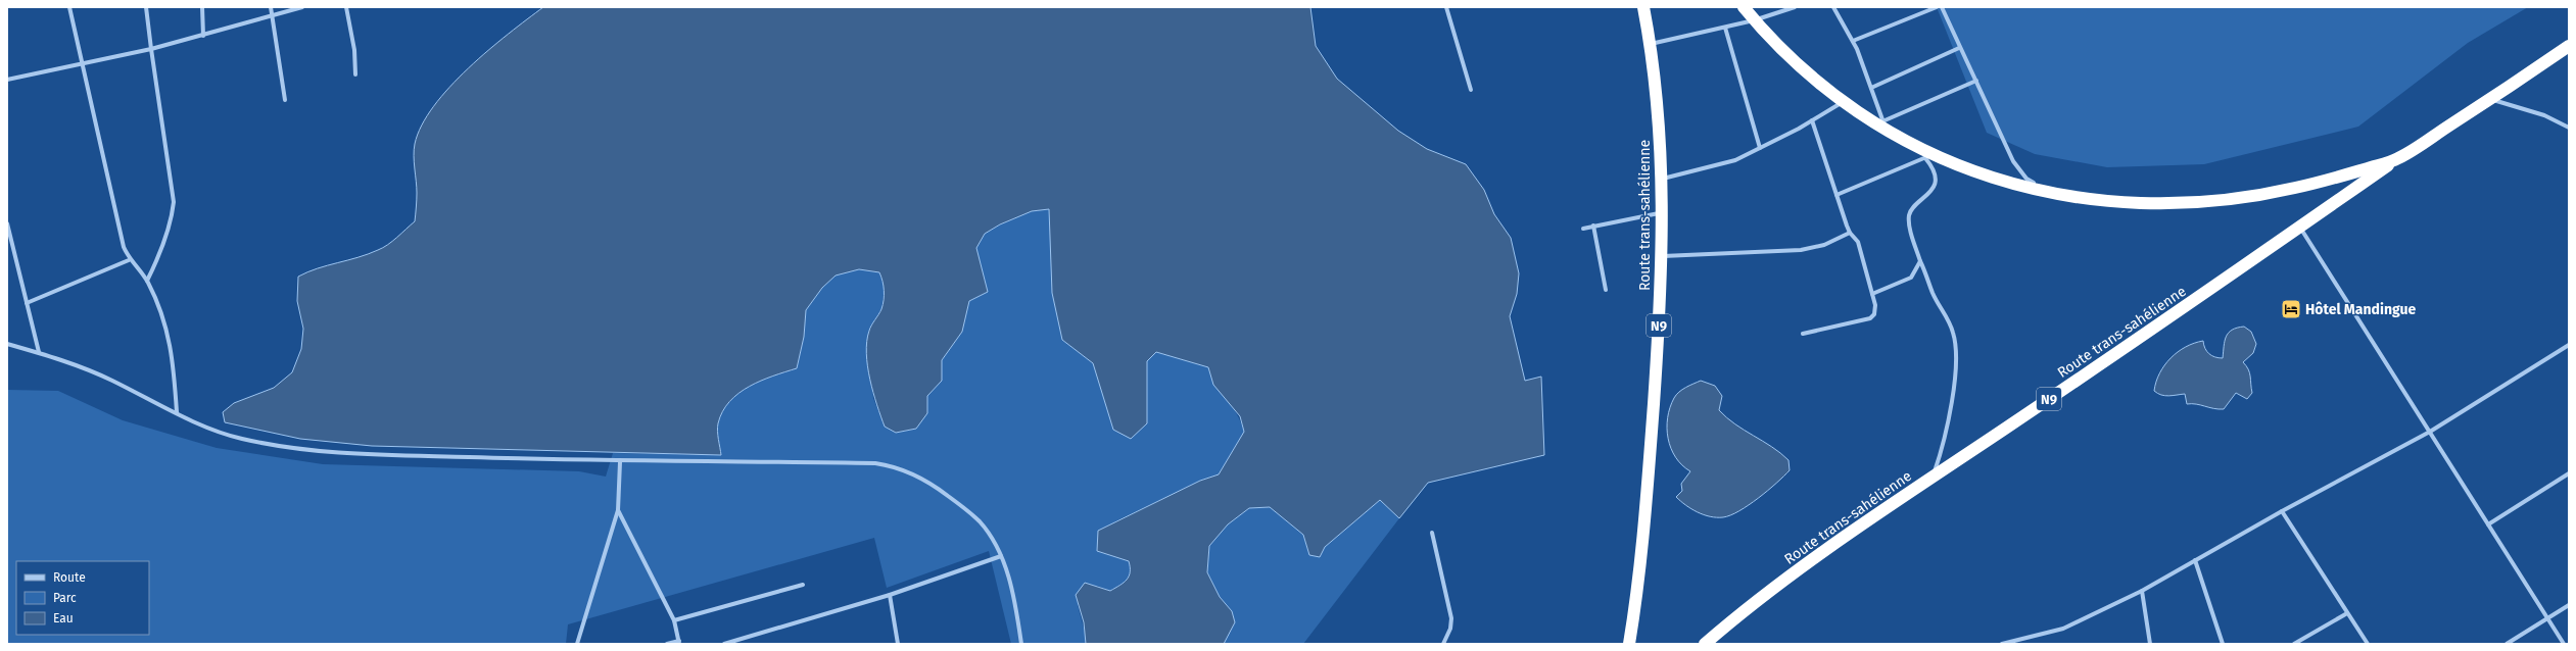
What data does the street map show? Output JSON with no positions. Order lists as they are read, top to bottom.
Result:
{
  "streets": {
    "highway": ["Route trans-sahélienne", "N9"]
  },
  "places": {
    "hotel": ["Hôtel Mandingue"]
  },
  "legend": ["Route", "Parc", "Eau"]
}
